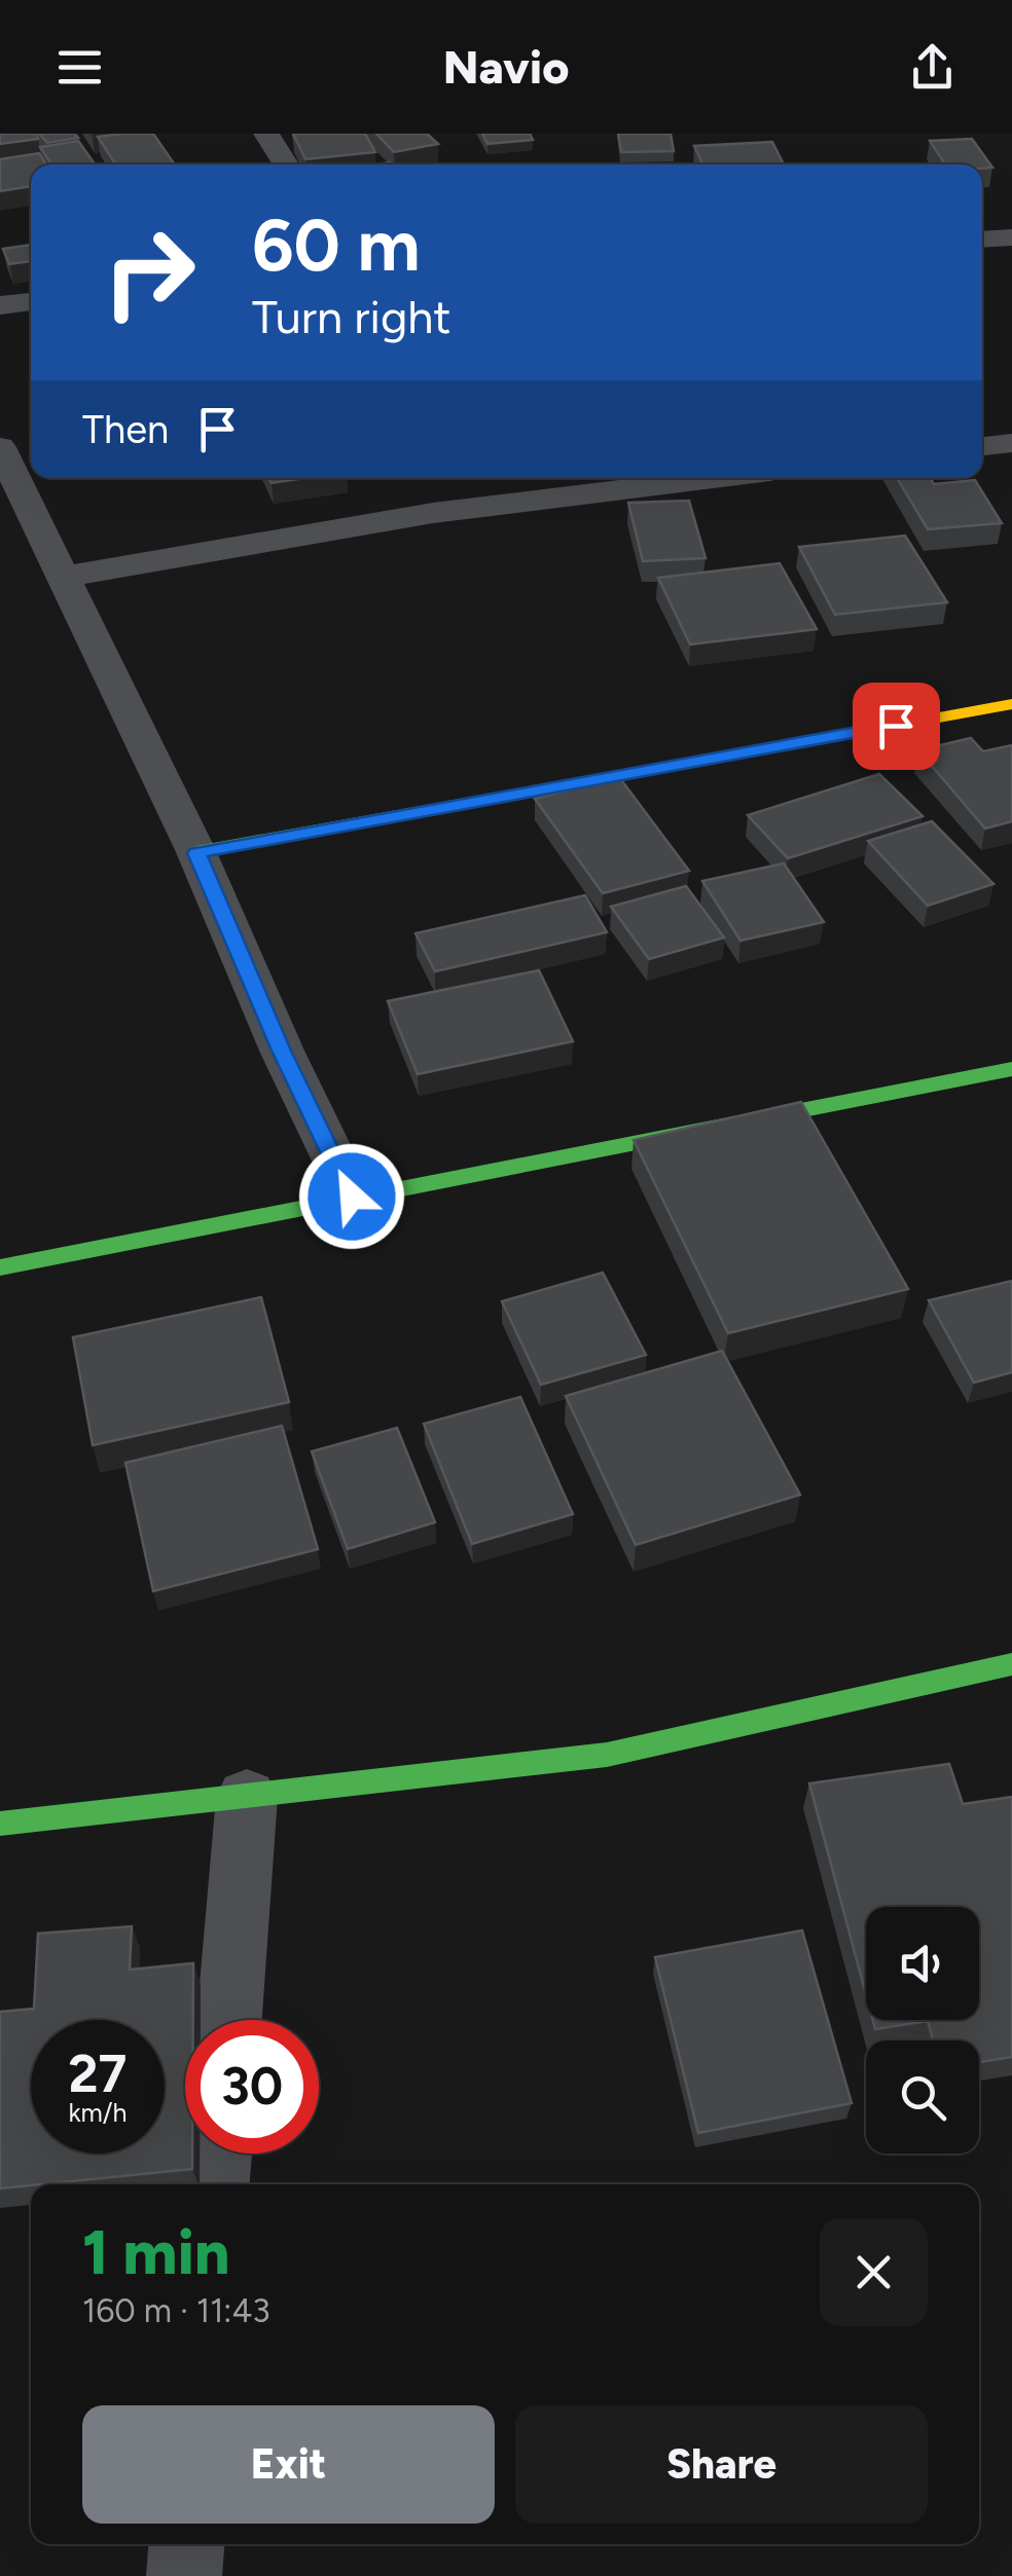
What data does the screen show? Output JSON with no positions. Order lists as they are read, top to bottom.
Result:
{
  "page": {
    "header": "Navio",
    "turn": ["60 m", "Turn right"],
    "then": "Then",
    "speed": "27 km/h",
    "limit": "30",
    "heading": ["1 min", "160 m · 11:43"],
    "buttons": ["Exit", "Share"]
  }
}
